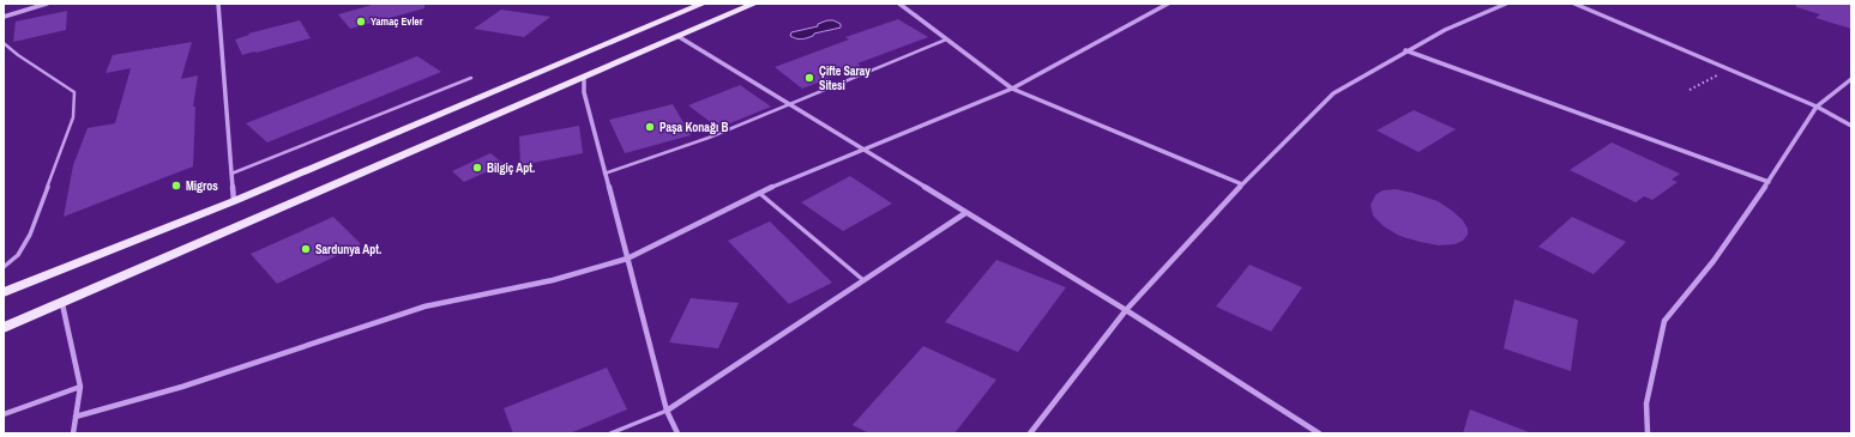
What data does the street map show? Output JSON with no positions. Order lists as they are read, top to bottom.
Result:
{
  "places": [
    "Yamaç Evler",
    "Çifte Saray Sitesi",
    "Paşa Konağı B",
    "Bilgiç Apt.",
    "Migros",
    "Sardunya Apt."
  ]
}
